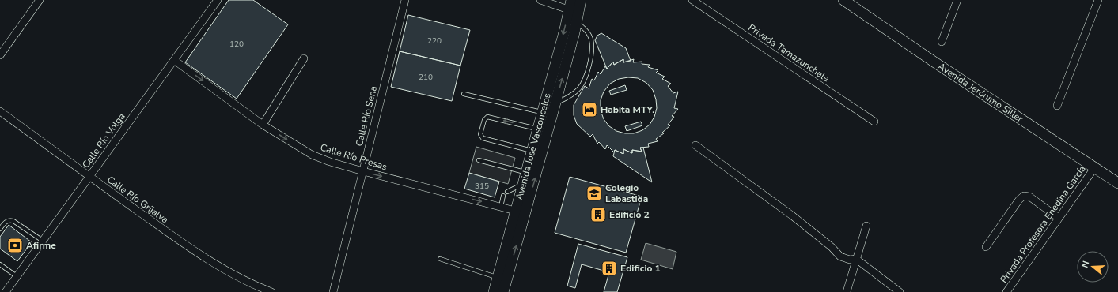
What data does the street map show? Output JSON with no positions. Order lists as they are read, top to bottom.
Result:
{
  "streets": {
    "main road": ["Avenida Jerónimo Siller", "Avenida José Vasconcelos"],
    "street": [
      "Privada Tamazunchale",
      "Calle Río Sena",
      "Calle Río Volga",
      "Calle Río Presas",
      "Calle Río Grijalva",
      "Privada Profesora Enedina García"
    ]
  },
  "crossings": [
    ["Avenida Jerónimo Siller", "Privada Profesora Enedina García"],
    ["Calle Río Sena", "Calle Río Presas"],
    ["Calle Río Volga", "Calle Río Presas"],
    ["Calle Río Volga", "Calle Río Grijalva"],
    ["Avenida José Vasconcelos", "Calle Río Presas"]
  ],
  "one_way": ["Calle Río Presas"],
  "places": {
    "hotel": ["Habita MTY."],
    "school or university": ["Colegio Labastida"],
    "building": ["Edificio 2", "Edificio 1"],
    "bank": ["Afirme"]
  },
  "house_numbers": [
    "220",
    "120",
    "210",
    "315"
  ],
  "north": "left"
}
